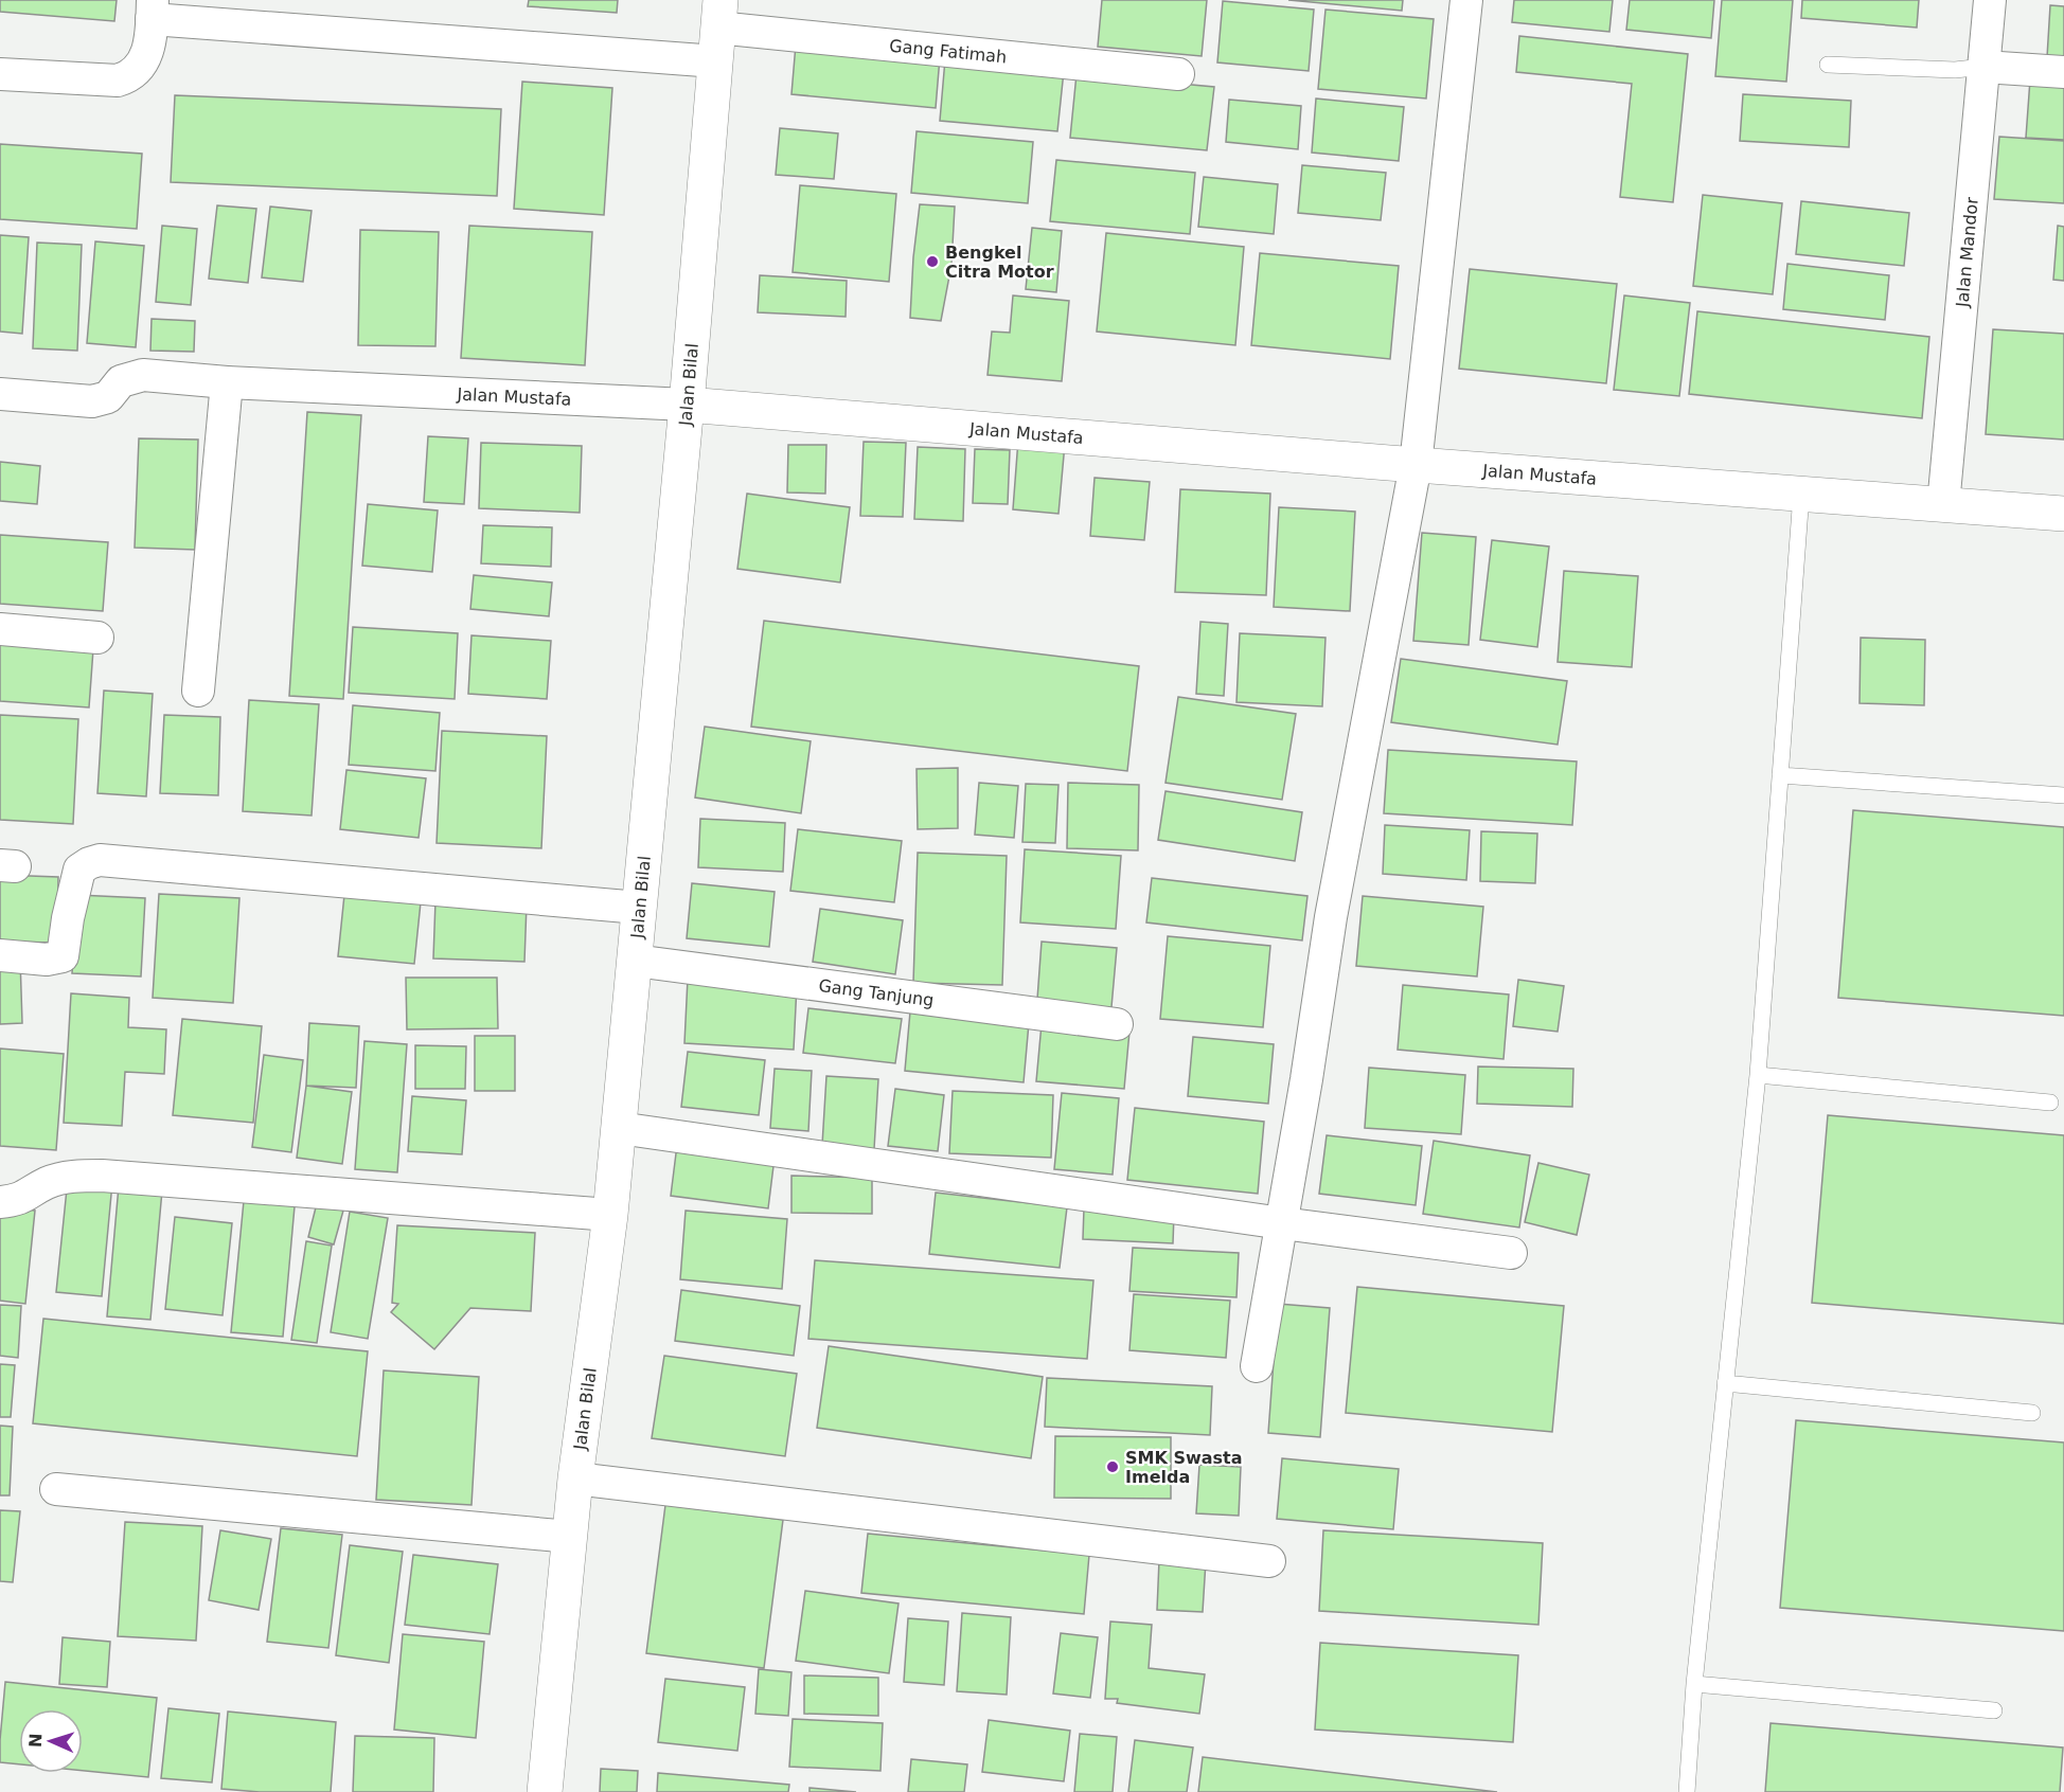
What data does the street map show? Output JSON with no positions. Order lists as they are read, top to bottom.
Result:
{
  "streets": {
    "main road": ["Jalan Bilal", "Jalan Mustafa"],
    "street": ["Gang Fatimah", "Jalan Mandor", "Gang Tanjung"]
  },
  "crossings": [
    ["Gang Fatimah", "Jalan Bilal"],
    ["Jalan Mandor", "Jalan Mustafa"],
    ["Jalan Bilal", "Jalan Mustafa"],
    ["Jalan Bilal", "Gang Tanjung"]
  ],
  "places": ["Bengkel Citra Motor", "SMK Swasta Imelda"],
  "north": "left"
}
